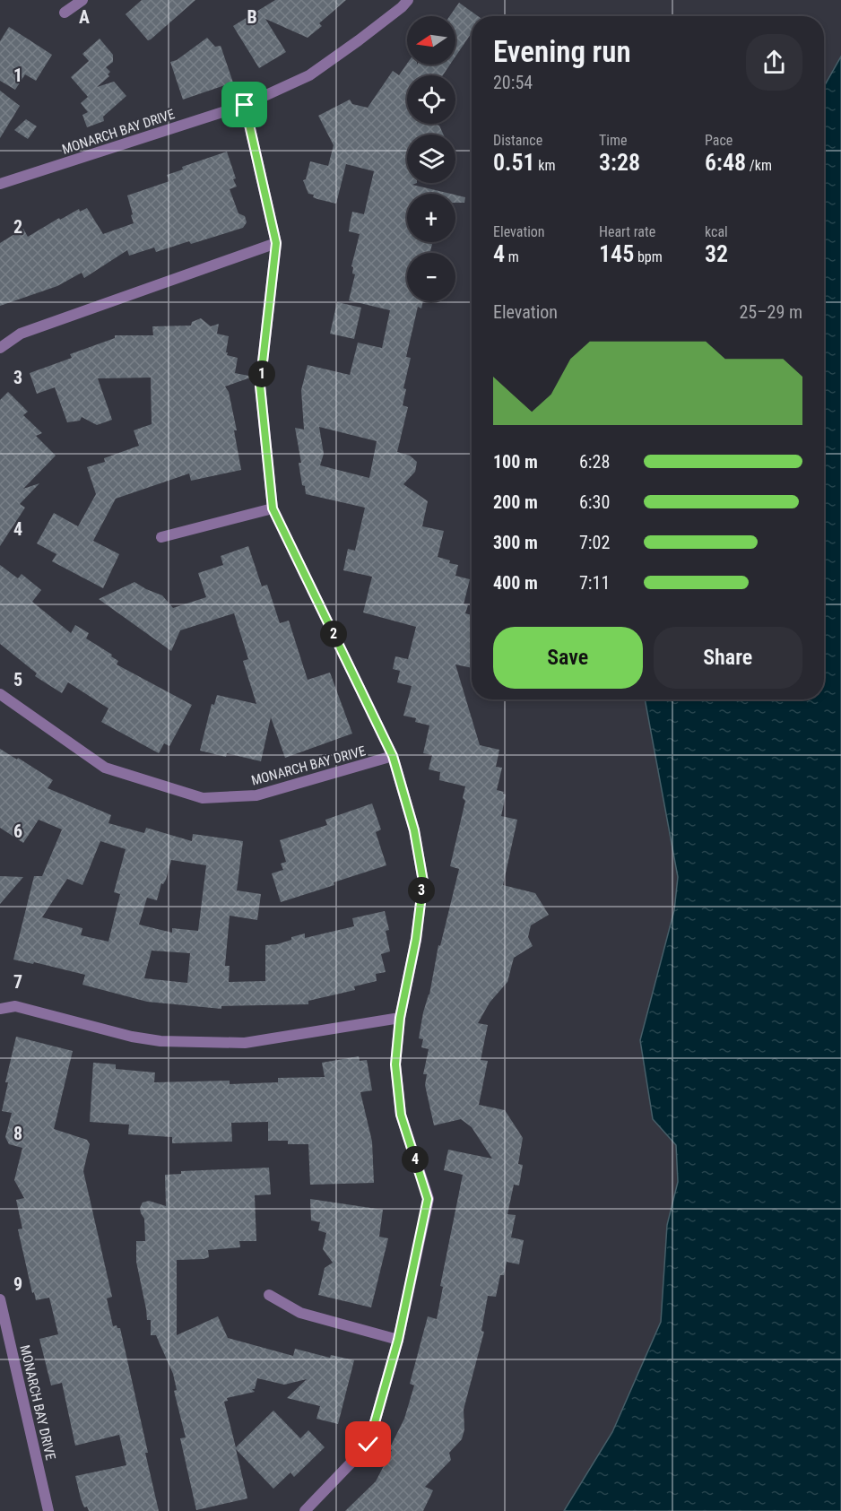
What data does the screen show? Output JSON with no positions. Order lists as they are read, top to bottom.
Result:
{
  "streets": {
    "street": ["MONARCH BAY DRIVE"]
  },
  "north": "left",
  "page": {
    "map_buttons": ["+", "−"],
    "heading": ["Evening run", "20:54"],
    "stats": [
      ["Distance", "0.51 km"],
      ["Time", "3:28"],
      ["Pace", "6:48 /km"],
      ["Elevation", "4 m"],
      ["Heart rate", "145 bpm"],
      ["kcal", "32"]
    ],
    "chart": ["Elevation", "25–29 m"],
    "pins": [
      "1",
      "2",
      "3",
      "4"
    ],
    "list": [
      {
        "name": "100 m",
        "note": "6:28"
      },
      {
        "name": "200 m",
        "note": "6:30"
      },
      {
        "name": "300 m",
        "note": "7:02"
      },
      {
        "name": "400 m",
        "note": "7:11"
      }
    ],
    "buttons": ["Save", "Share"]
  },
  "grid": {
    "columns": ["A", "B"],
    "rows": [
      "1",
      "2",
      "3",
      "4",
      "5",
      "6",
      "7",
      "8",
      "9"
    ]
  }
}
